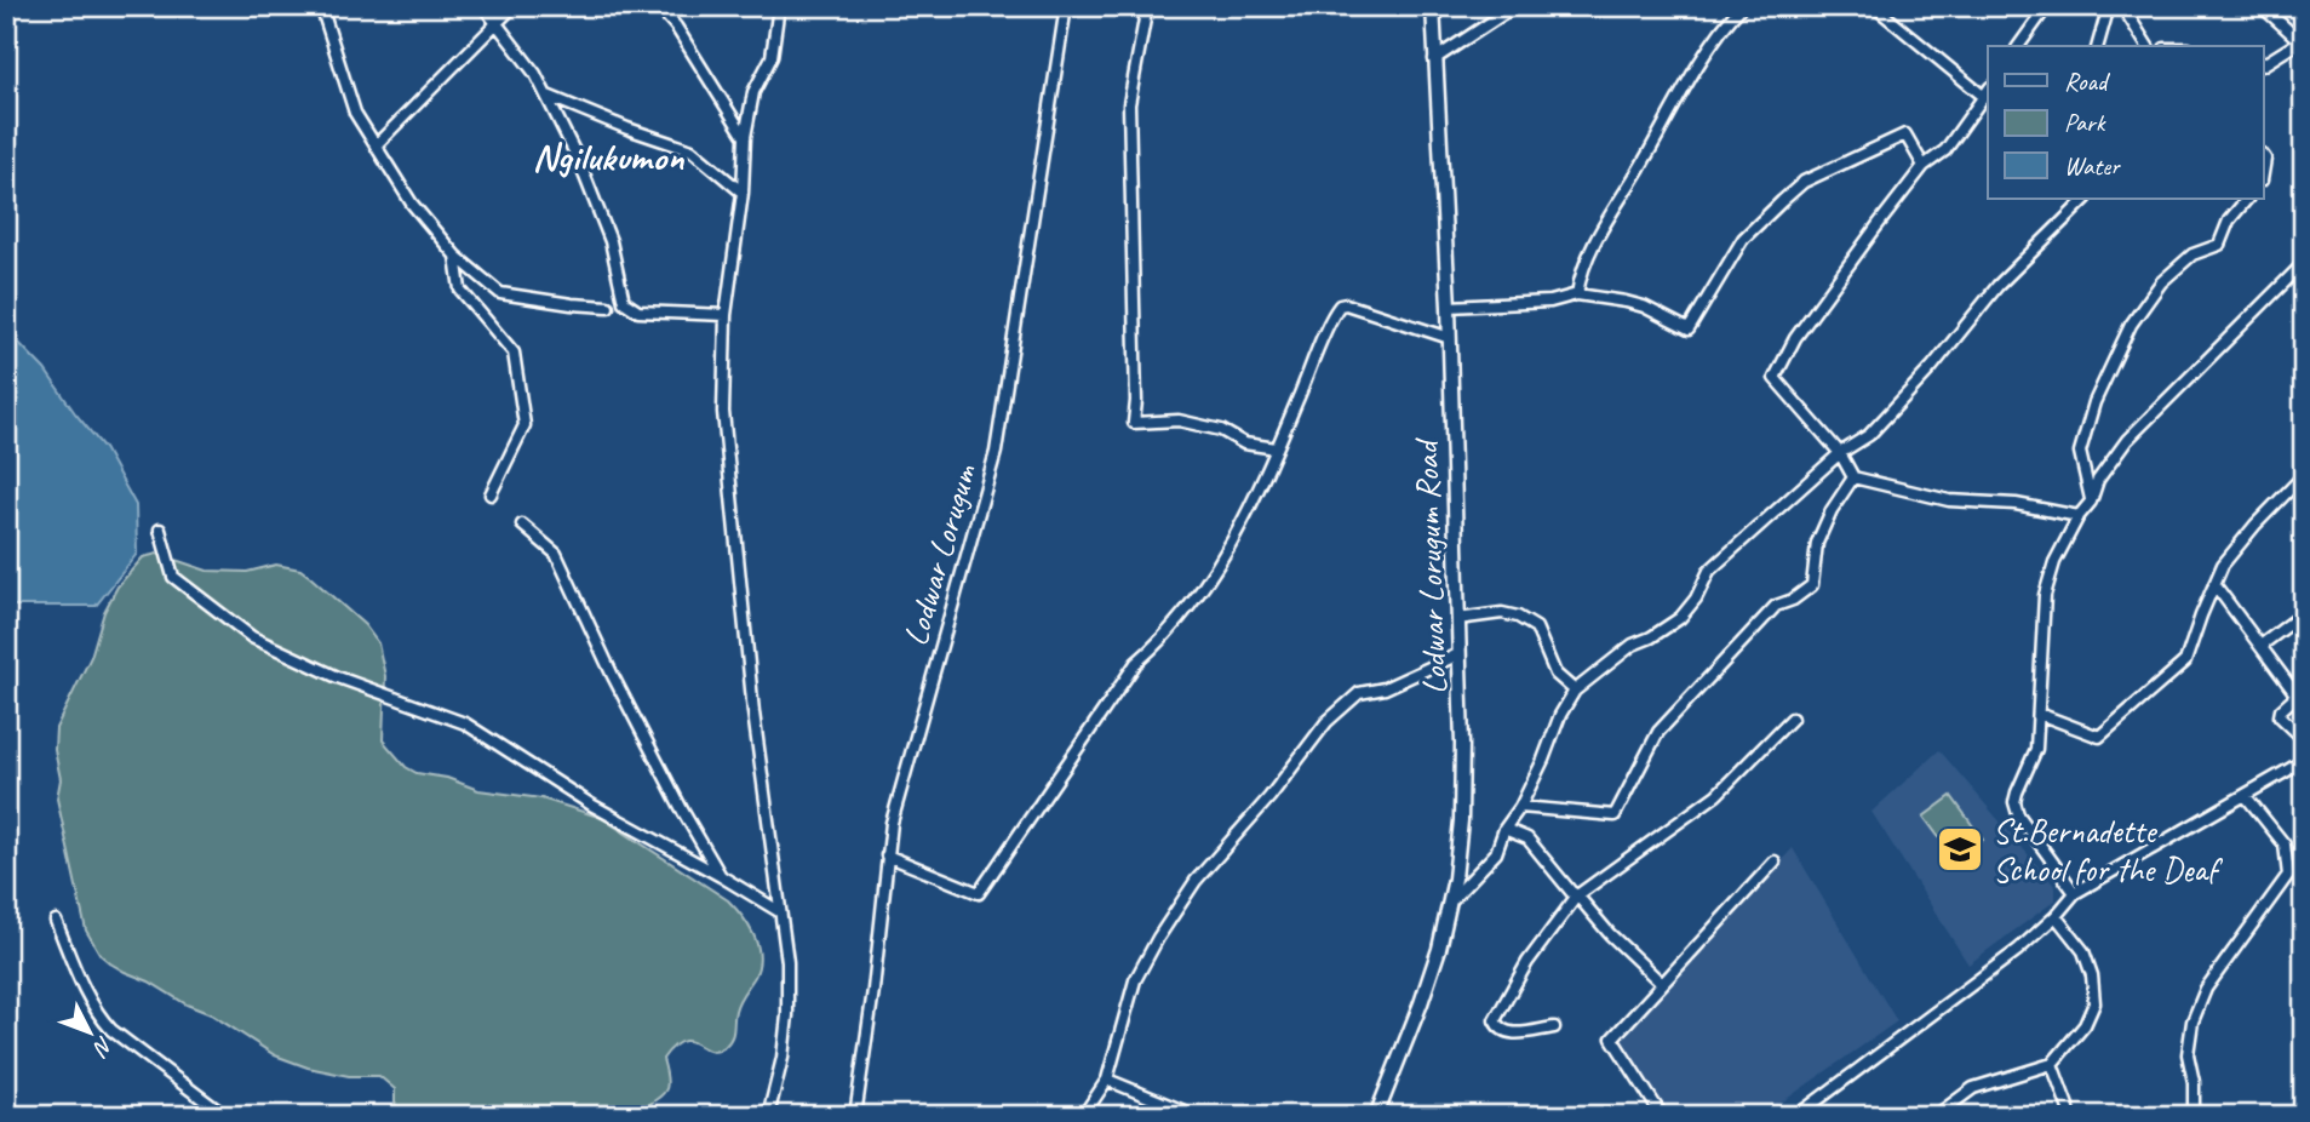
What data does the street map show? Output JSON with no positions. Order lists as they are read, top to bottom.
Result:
{
  "streets": {
    "main road": ["Lodwar Lorugum Road"],
    "street": ["Lodwar Lorugum"]
  },
  "districts": ["Ngilukumon"],
  "places": {
    "school or university": ["St.Bernadette School for the Deaf"]
  },
  "legend": ["Road", "Park", "Water"],
  "north": "bottom right"
}
